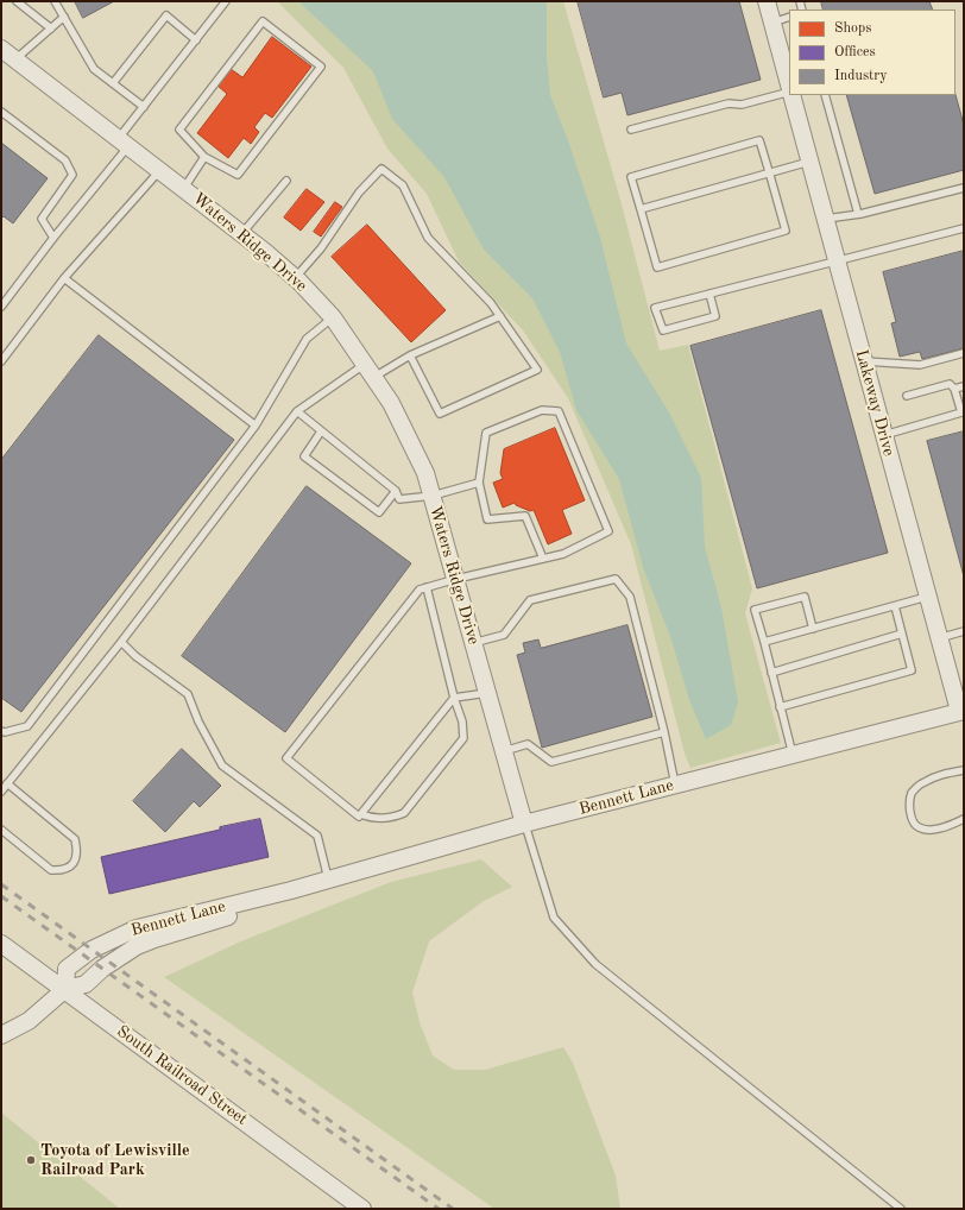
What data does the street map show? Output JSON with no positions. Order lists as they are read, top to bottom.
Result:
{
  "streets": {
    "street": [
      "Waters Ridge Drive",
      "Lakeway Drive",
      "Bennett Lane",
      "South Railroad Street"
    ]
  },
  "crossings": [
    ["Waters Ridge Drive", "Bennett Lane"],
    ["Lakeway Drive", "Bennett Lane"],
    ["Bennett Lane", "South Railroad Street"]
  ],
  "places": ["Toyota of Lewisville Railroad Park"],
  "legend": ["Shops", "Offices", "Industry"]
}
